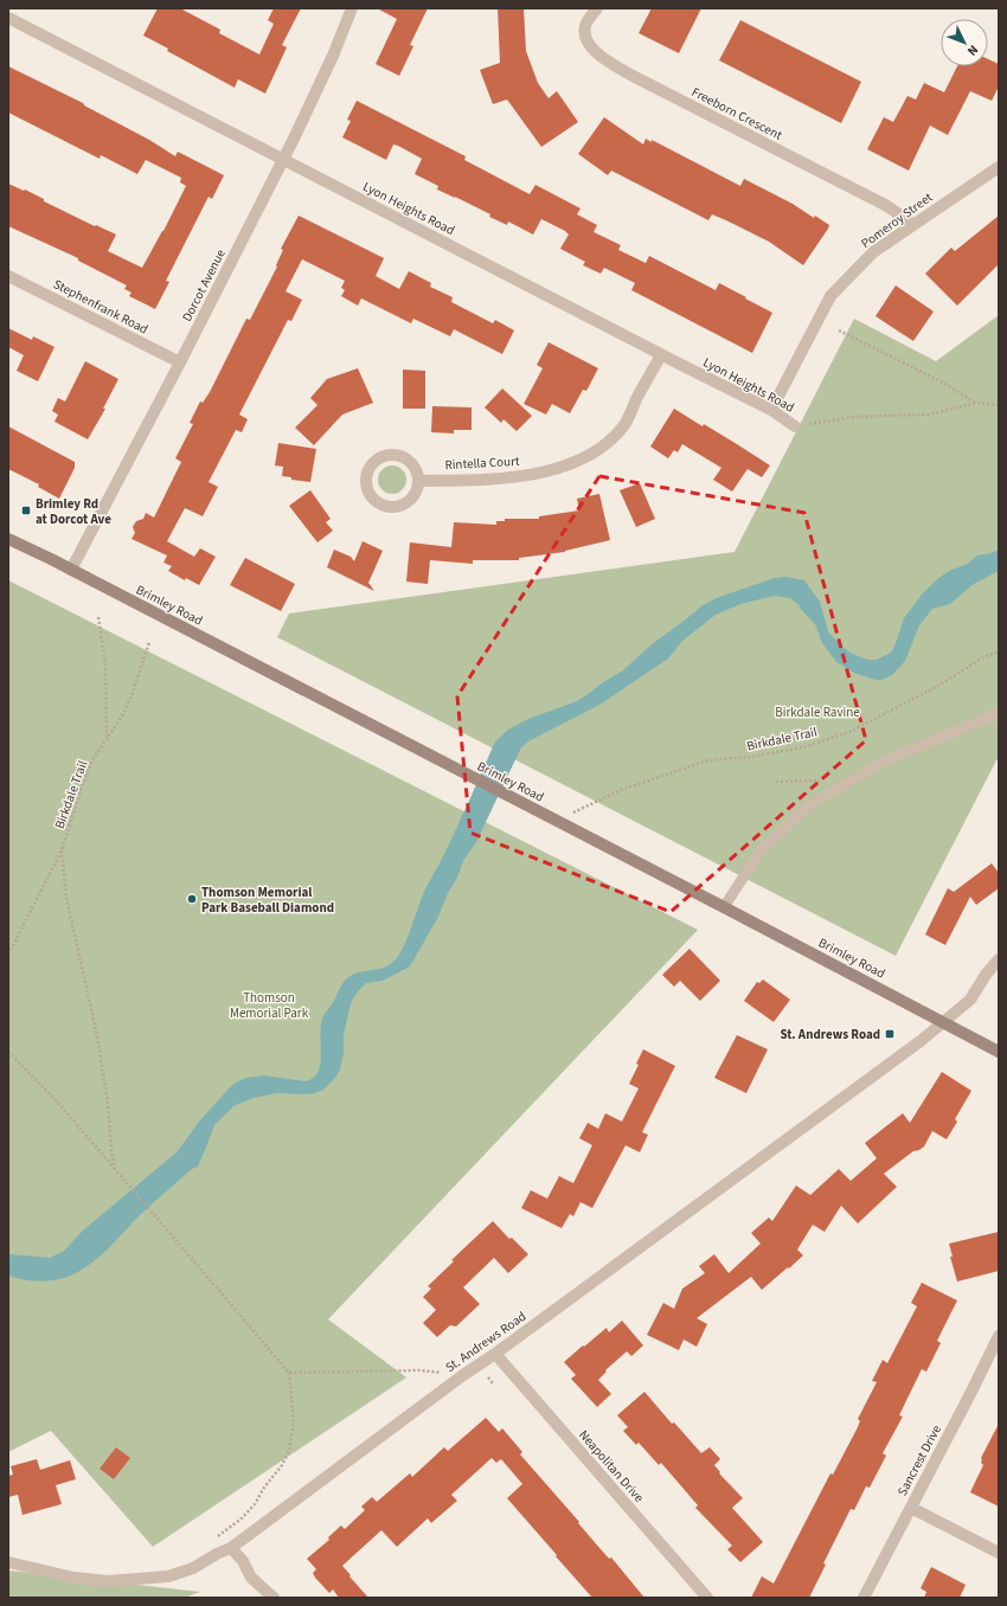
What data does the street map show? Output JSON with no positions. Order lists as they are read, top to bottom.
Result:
{
  "streets": {
    "main road": ["Brimley Road"],
    "street": [
      "Freeborn Crescent",
      "Lyon Heights Road",
      "Pomeroy Street",
      "Dorcot Avenue",
      "Stephenfrank Road",
      "Rintella Court",
      "St. Andrews Road",
      "Sancrest Drive",
      "Neapolitan Drive"
    ],
    "path": ["Birkdale Trail"]
  },
  "crossings": [
    ["Freeborn Crescent", "Pomeroy Street"],
    ["Lyon Heights Road", "Pomeroy Street"],
    ["Lyon Heights Road", "Dorcot Avenue"],
    ["Lyon Heights Road", "Rintella Court"],
    ["Dorcot Avenue", "Stephenfrank Road"],
    ["Dorcot Avenue", "Brimley Road"],
    ["Brimley Road", "Birkdale Trail"],
    ["Brimley Road", "St. Andrews Road"],
    ["St. Andrews Road", "Neapolitan Drive"]
  ],
  "parks": ["Birkdale Ravine", "Thomson Memorial Park"],
  "places": {
    "transit": ["Brimley Rd at Dorcot Ave", "St. Andrews Road"],
    "other": ["Thomson Memorial Park Baseball Diamond"]
  },
  "north": "bottom right"
}
